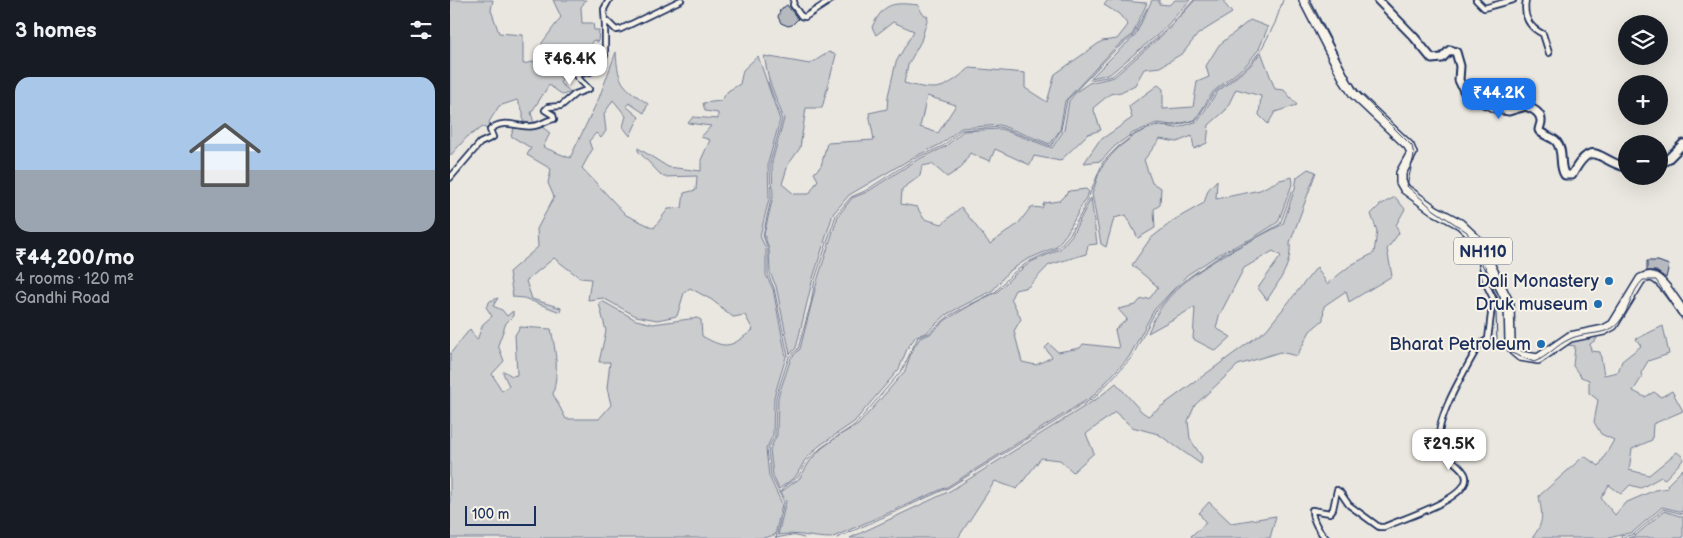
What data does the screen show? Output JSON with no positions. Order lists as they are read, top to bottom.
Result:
{
  "streets": {
    "highway": ["NH110"]
  },
  "places": ["Dali Monastery", "Druk museum", "Bharat Petroleum"],
  "scale_bar": "100 m",
  "page": {
    "heading": "3 homes",
    "map_buttons": ["+", "−"],
    "price": ["₹46.4K", "₹44.2K", "₹29.5K"],
    "list": [
      {
        "name": "₹44,200/mo",
        "note": "4 rooms · 120 m² · Gandhi Road"
      }
    ],
    "scale": "100 m"
  }
}
